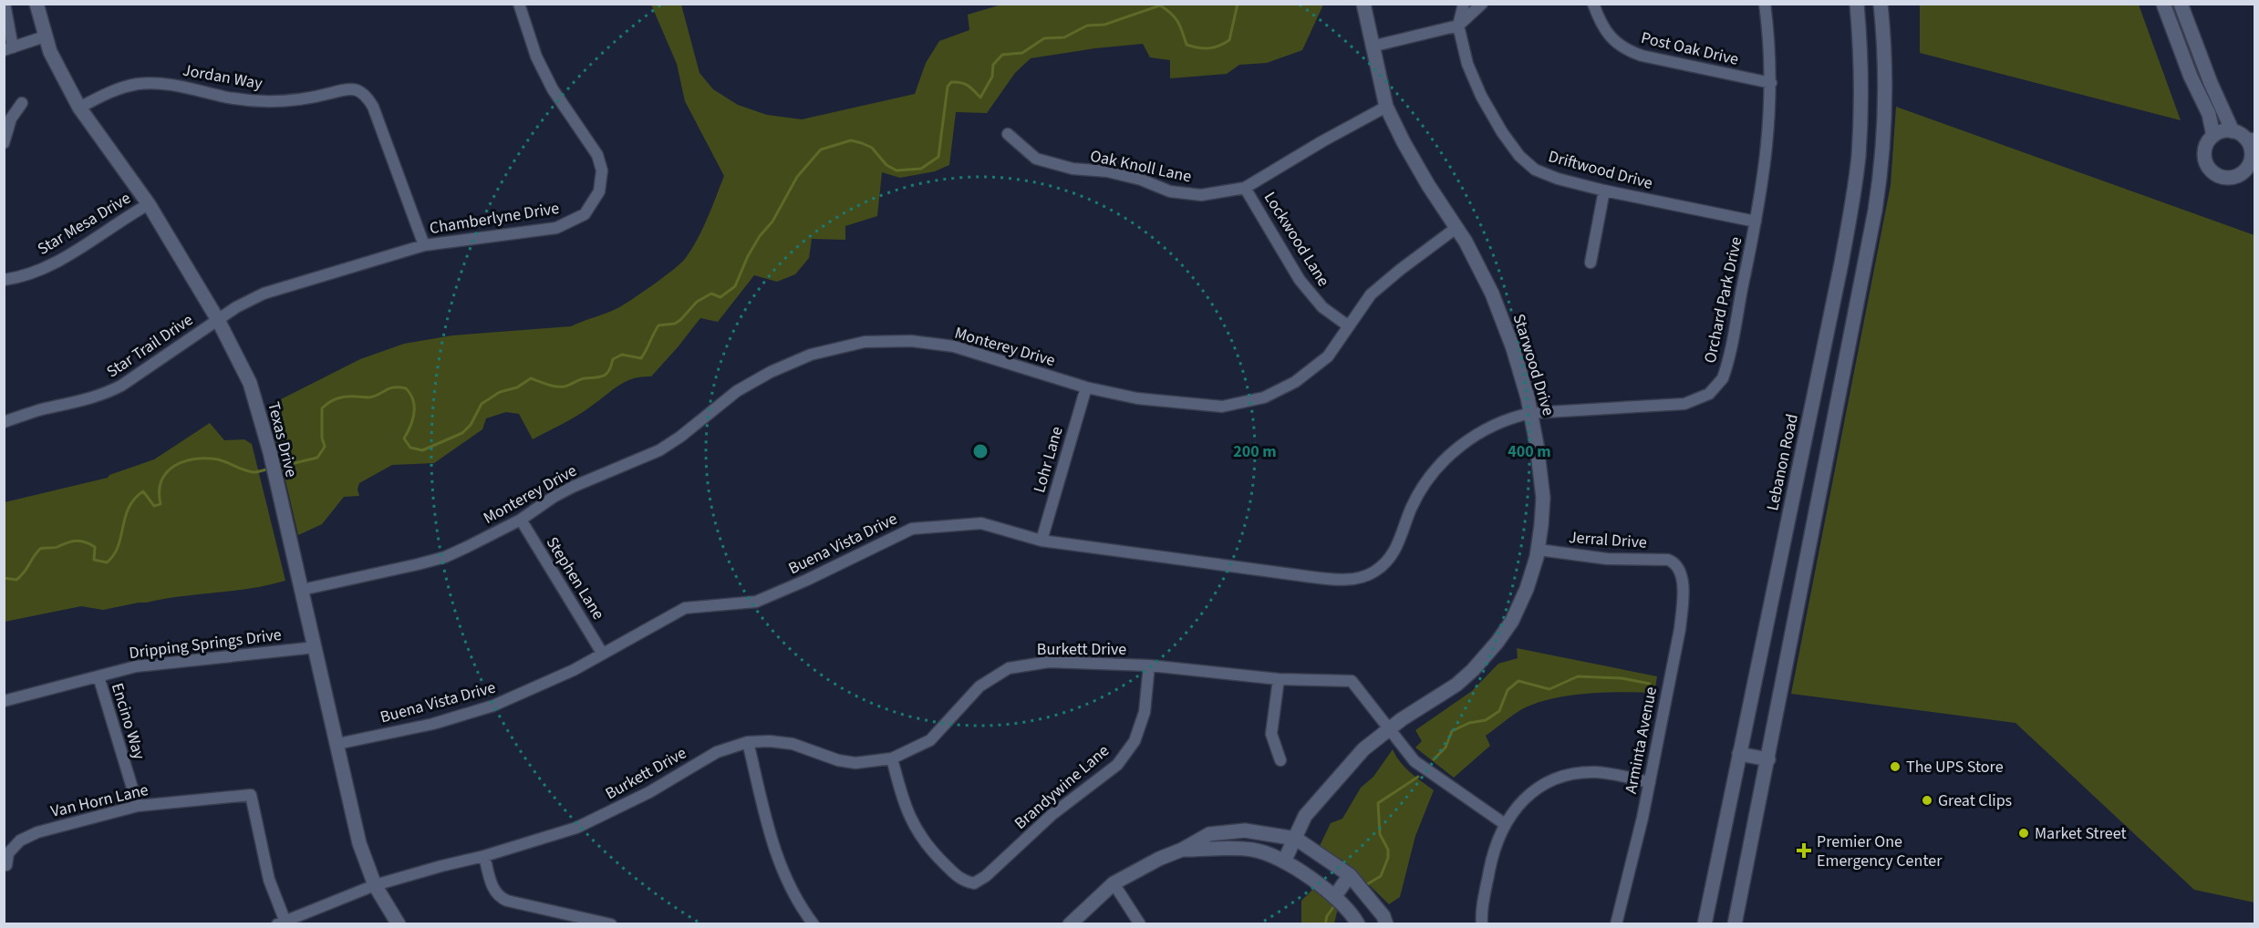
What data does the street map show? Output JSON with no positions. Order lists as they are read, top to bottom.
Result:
{
  "streets": {
    "street": [
      "Post Oak Drive",
      "Jordan Way",
      "Oak Knoll Lane",
      "Driftwood Drive",
      "Chamberlyne Drive",
      "Star Mesa Drive",
      "Lockwood Lane",
      "Orchard Park Drive",
      "Star Trail Drive",
      "Monterey Drive",
      "Starwood Drive",
      "Texas Drive",
      "Lohr Lane",
      "Lebanon Road",
      "Jerral Drive",
      "Buena Vista Drive",
      "Stephen Lane",
      "Dripping Springs Drive",
      "Burkett Drive",
      "Encino Way",
      "Arminta Avenue",
      "Brandywine Lane",
      "Van Horn Lane"
    ]
  },
  "crossings": [
    ["Post Oak Drive", "Orchard Park Drive"],
    ["Jordan Way", "Chamberlyne Drive"],
    ["Jordan Way", "Texas Drive"],
    ["Oak Knoll Lane", "Lockwood Lane"],
    ["Oak Knoll Lane", "Starwood Drive"],
    ["Driftwood Drive", "Orchard Park Drive"],
    ["Chamberlyne Drive", "Star Trail Drive"],
    ["Chamberlyne Drive", "Texas Drive"],
    ["Star Mesa Drive", "Texas Drive"],
    ["Lockwood Lane", "Monterey Drive"],
    ["Orchard Park Drive", "Starwood Drive"],
    ["Orchard Park Drive", "Buena Vista Drive"],
    ["Star Trail Drive", "Texas Drive"],
    ["Monterey Drive", "Starwood Drive"],
    ["Monterey Drive", "Texas Drive"],
    ["Monterey Drive", "Lohr Lane"],
    ["Monterey Drive", "Stephen Lane"],
    ["Starwood Drive", "Jerral Drive"],
    ["Starwood Drive", "Burkett Drive"],
    ["Texas Drive", "Buena Vista Drive"],
    ["Texas Drive", "Dripping Springs Drive"],
    ["Texas Drive", "Burkett Drive"],
    ["Lohr Lane", "Buena Vista Drive"],
    ["Jerral Drive", "Arminta Avenue"],
    ["Buena Vista Drive", "Stephen Lane"],
    ["Dripping Springs Drive", "Encino Way"],
    ["Burkett Drive", "Brandywine Lane"],
    ["Burkett Drive", "Van Horn Lane"],
    ["Encino Way", "Van Horn Lane"]
  ],
  "places": {
    "other": ["The UPS Store", "Great Clips", "Market Street"],
    "health": ["Premier One Emergency Center"]
  },
  "rings": ["200 m", "400 m"]
}
